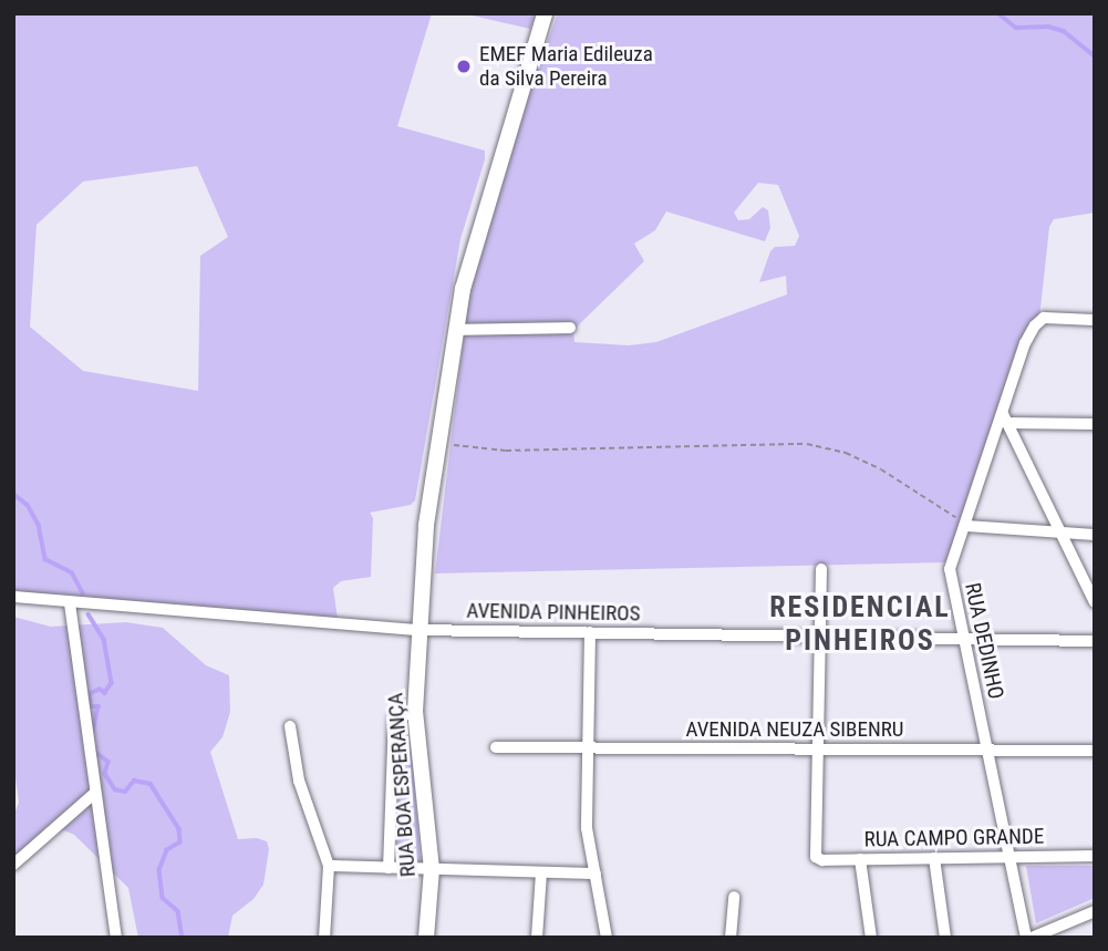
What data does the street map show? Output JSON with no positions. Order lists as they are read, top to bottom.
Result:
{
  "streets": {
    "main road": ["RUA BOA ESPERANÇA"],
    "street": [
      "AVENIDA PINHEIROS",
      "RUA DEDINHO",
      "AVENIDA NEUZA SIBENRU",
      "RUA CAMPO GRANDE"
    ]
  },
  "crossings": [
    ["AVENIDA PINHEIROS", "RUA DEDINHO"],
    ["AVENIDA PINHEIROS", "RUA BOA ESPERANÇA"],
    ["RUA DEDINHO", "AVENIDA NEUZA SIBENRU"],
    ["RUA DEDINHO", "RUA CAMPO GRANDE"],
    ["AVENIDA NEUZA SIBENRU", "RUA CAMPO GRANDE"]
  ],
  "districts": ["RESIDENCIAL PINHEIROS"],
  "places": ["EMEF Maria Edileuza da Silva Pereira"]
}
